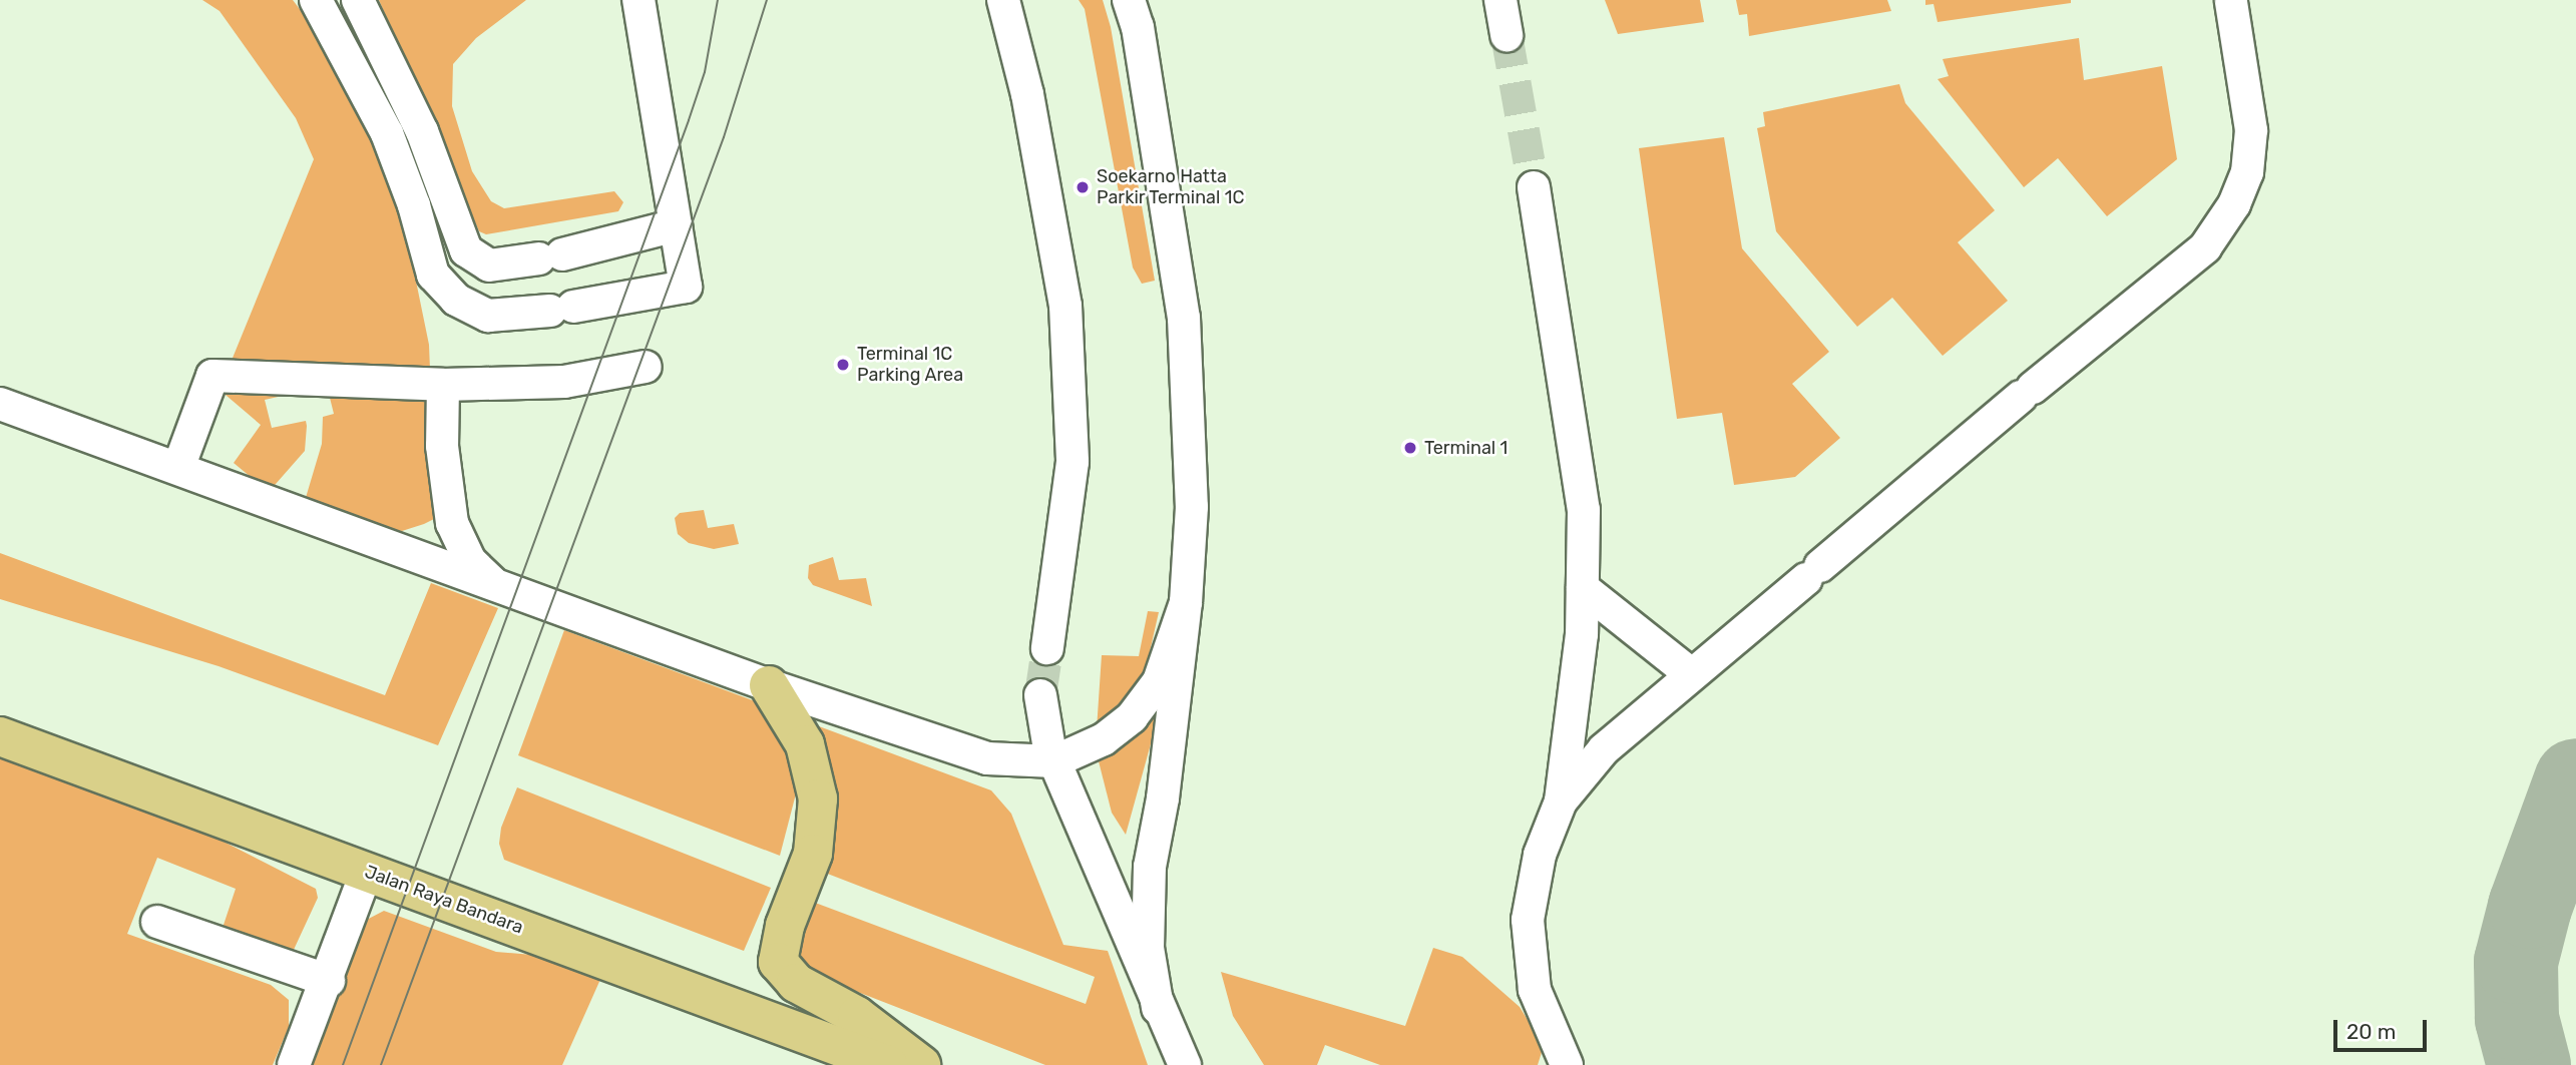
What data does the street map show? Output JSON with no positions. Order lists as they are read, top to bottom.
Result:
{
  "streets": {
    "main road": ["Jalan Raya Bandara"]
  },
  "places": ["Soekarno Hatta Parkir Terminal 1C", "Terminal 1C Parking Area", "Terminal 1"],
  "scale_bar": "20 m"
}
